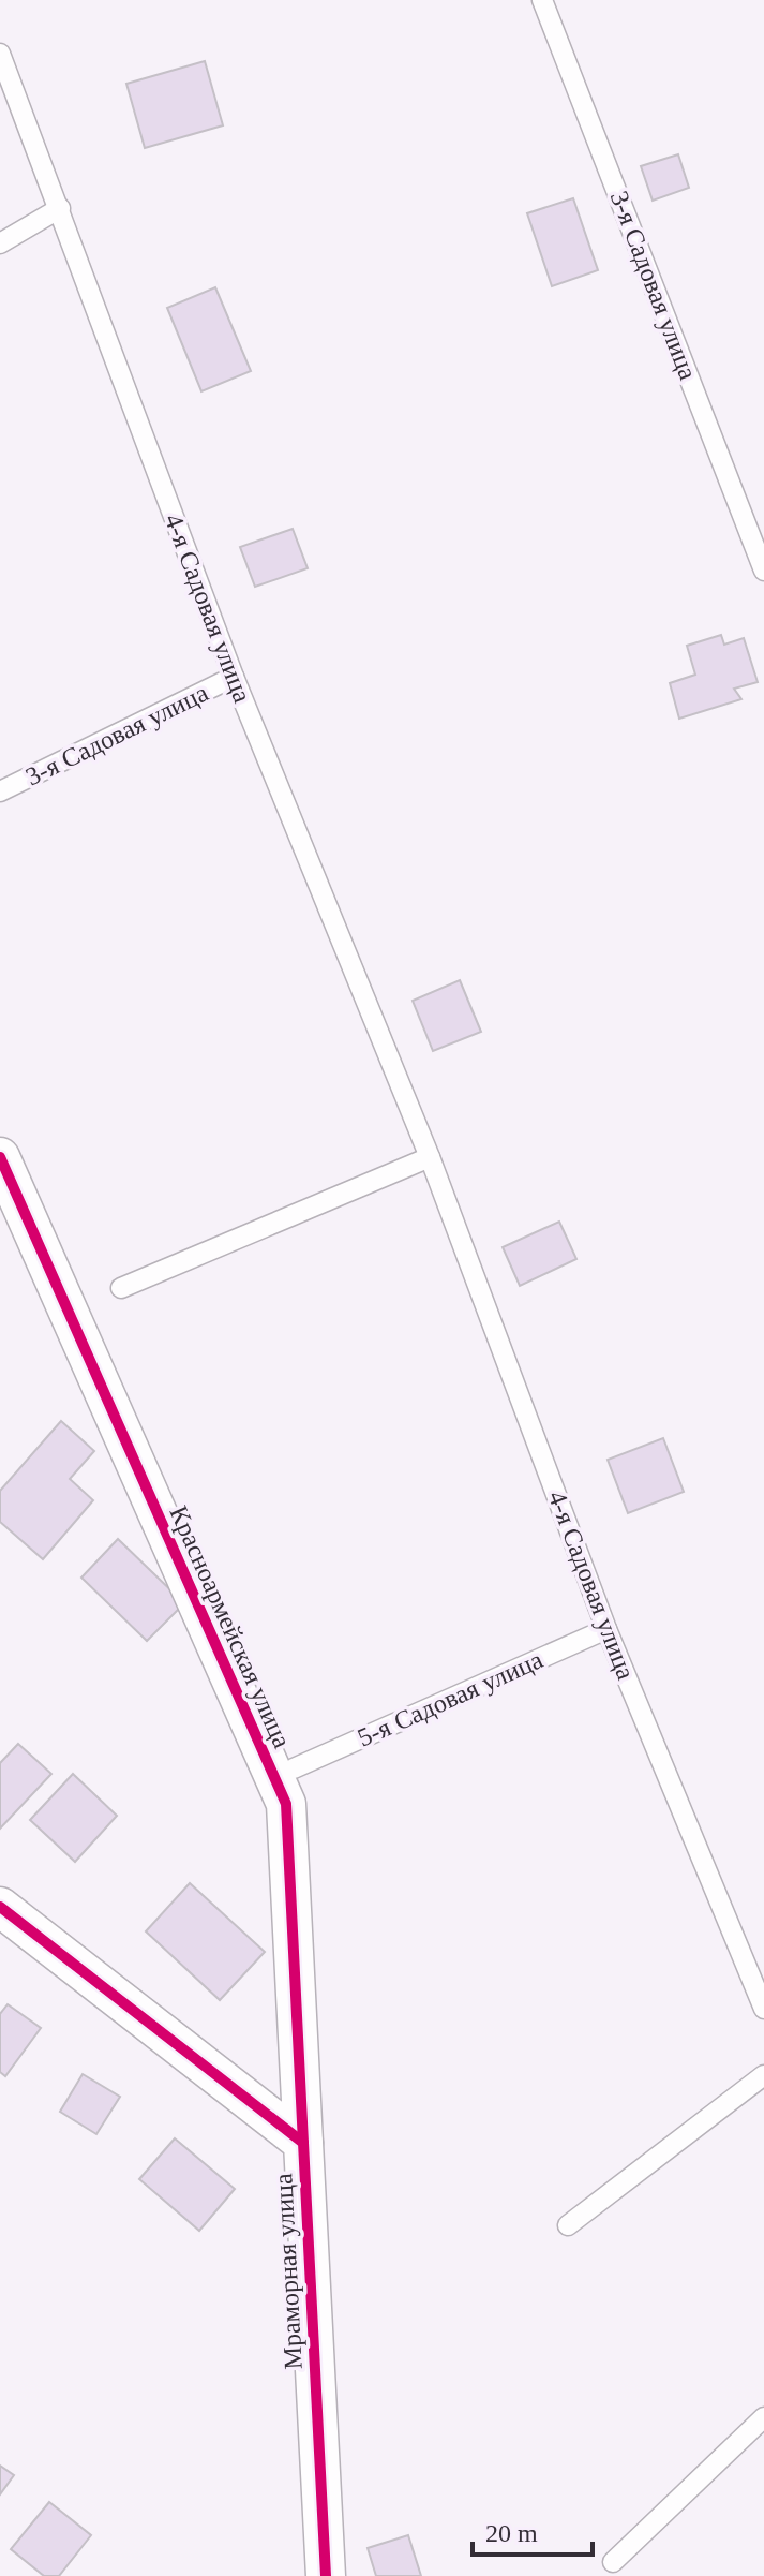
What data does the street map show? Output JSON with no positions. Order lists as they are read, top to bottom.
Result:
{
  "streets": {
    "street": ["Красноармейская улица", "Мраморная улица"],
    "lane": ["3-я Садовая улица", "4-я Садовая улица", "5-я Садовая улица"]
  },
  "crossings": [
    ["3-я Садовая улица", "4-я Садовая улица"],
    ["4-я Садовая улица", "5-я Садовая улица"],
    ["Красноармейская улица", "Мраморная улица"]
  ],
  "scale_bar": "20 m"
}
